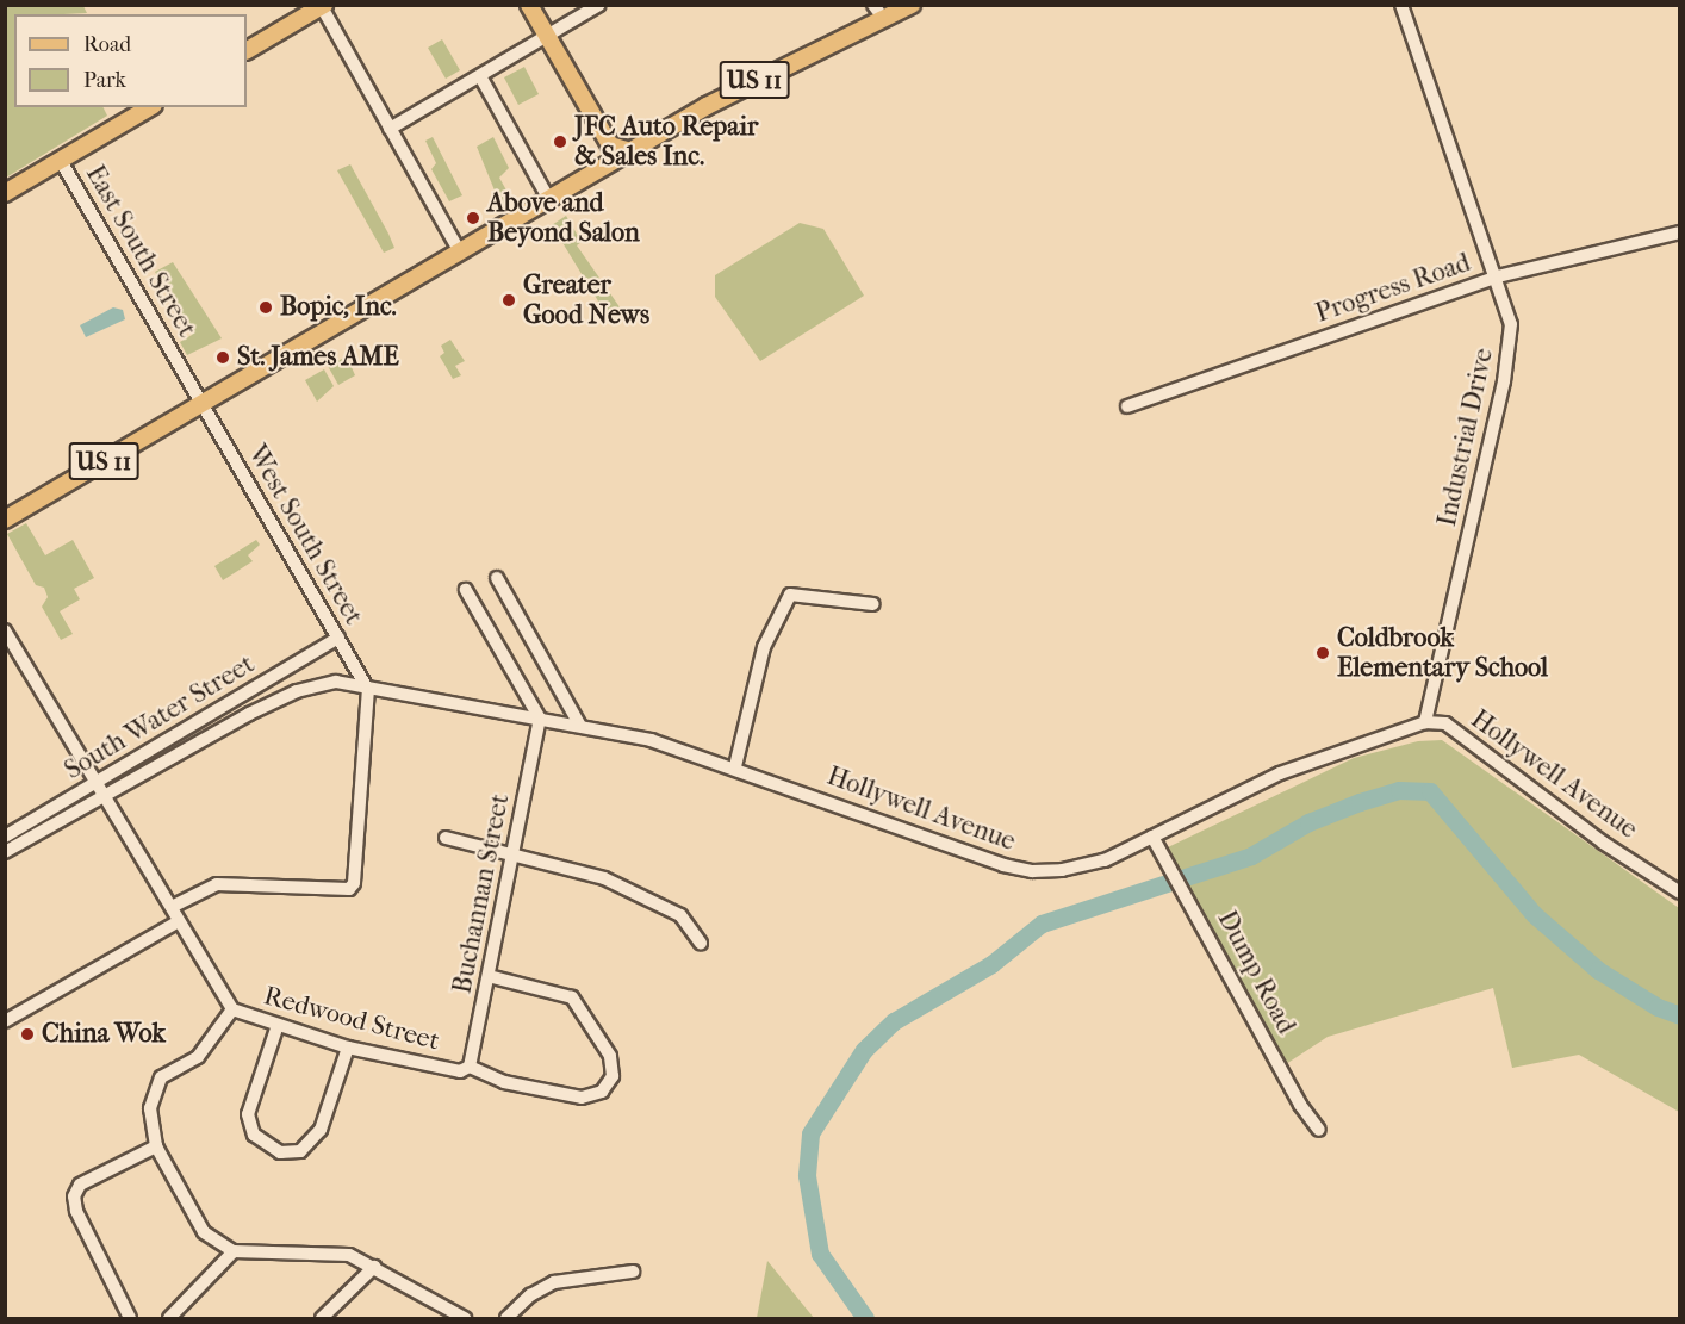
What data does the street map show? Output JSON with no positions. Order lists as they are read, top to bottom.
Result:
{
  "streets": {
    "main road": ["US 11"],
    "street": [
      "East South Street",
      "Progress Road",
      "Industrial Drive",
      "West South Street",
      "South Water Street",
      "Hollywell Avenue",
      "Buchannan Street",
      "Dump Road",
      "Redwood Street"
    ]
  },
  "crossings": [
    ["US 11", "East South Street"],
    ["US 11", "West South Street"],
    ["East South Street", "West South Street"],
    ["Progress Road", "Industrial Drive"],
    ["Industrial Drive", "Hollywell Avenue"],
    ["West South Street", "South Water Street"],
    ["West South Street", "Hollywell Avenue"],
    ["South Water Street", "Hollywell Avenue"],
    ["Hollywell Avenue", "Buchannan Street"],
    ["Hollywell Avenue", "Dump Road"],
    ["Buchannan Street", "Redwood Street"]
  ],
  "places": [
    "JFC Auto Repair & Sales Inc.",
    "Above and Beyond Salon",
    "Greater Good News",
    "Bopic, Inc.",
    "St. James AME",
    "Coldbrook Elementary School",
    "China Wok"
  ],
  "legend": ["Road", "Park"]
}
